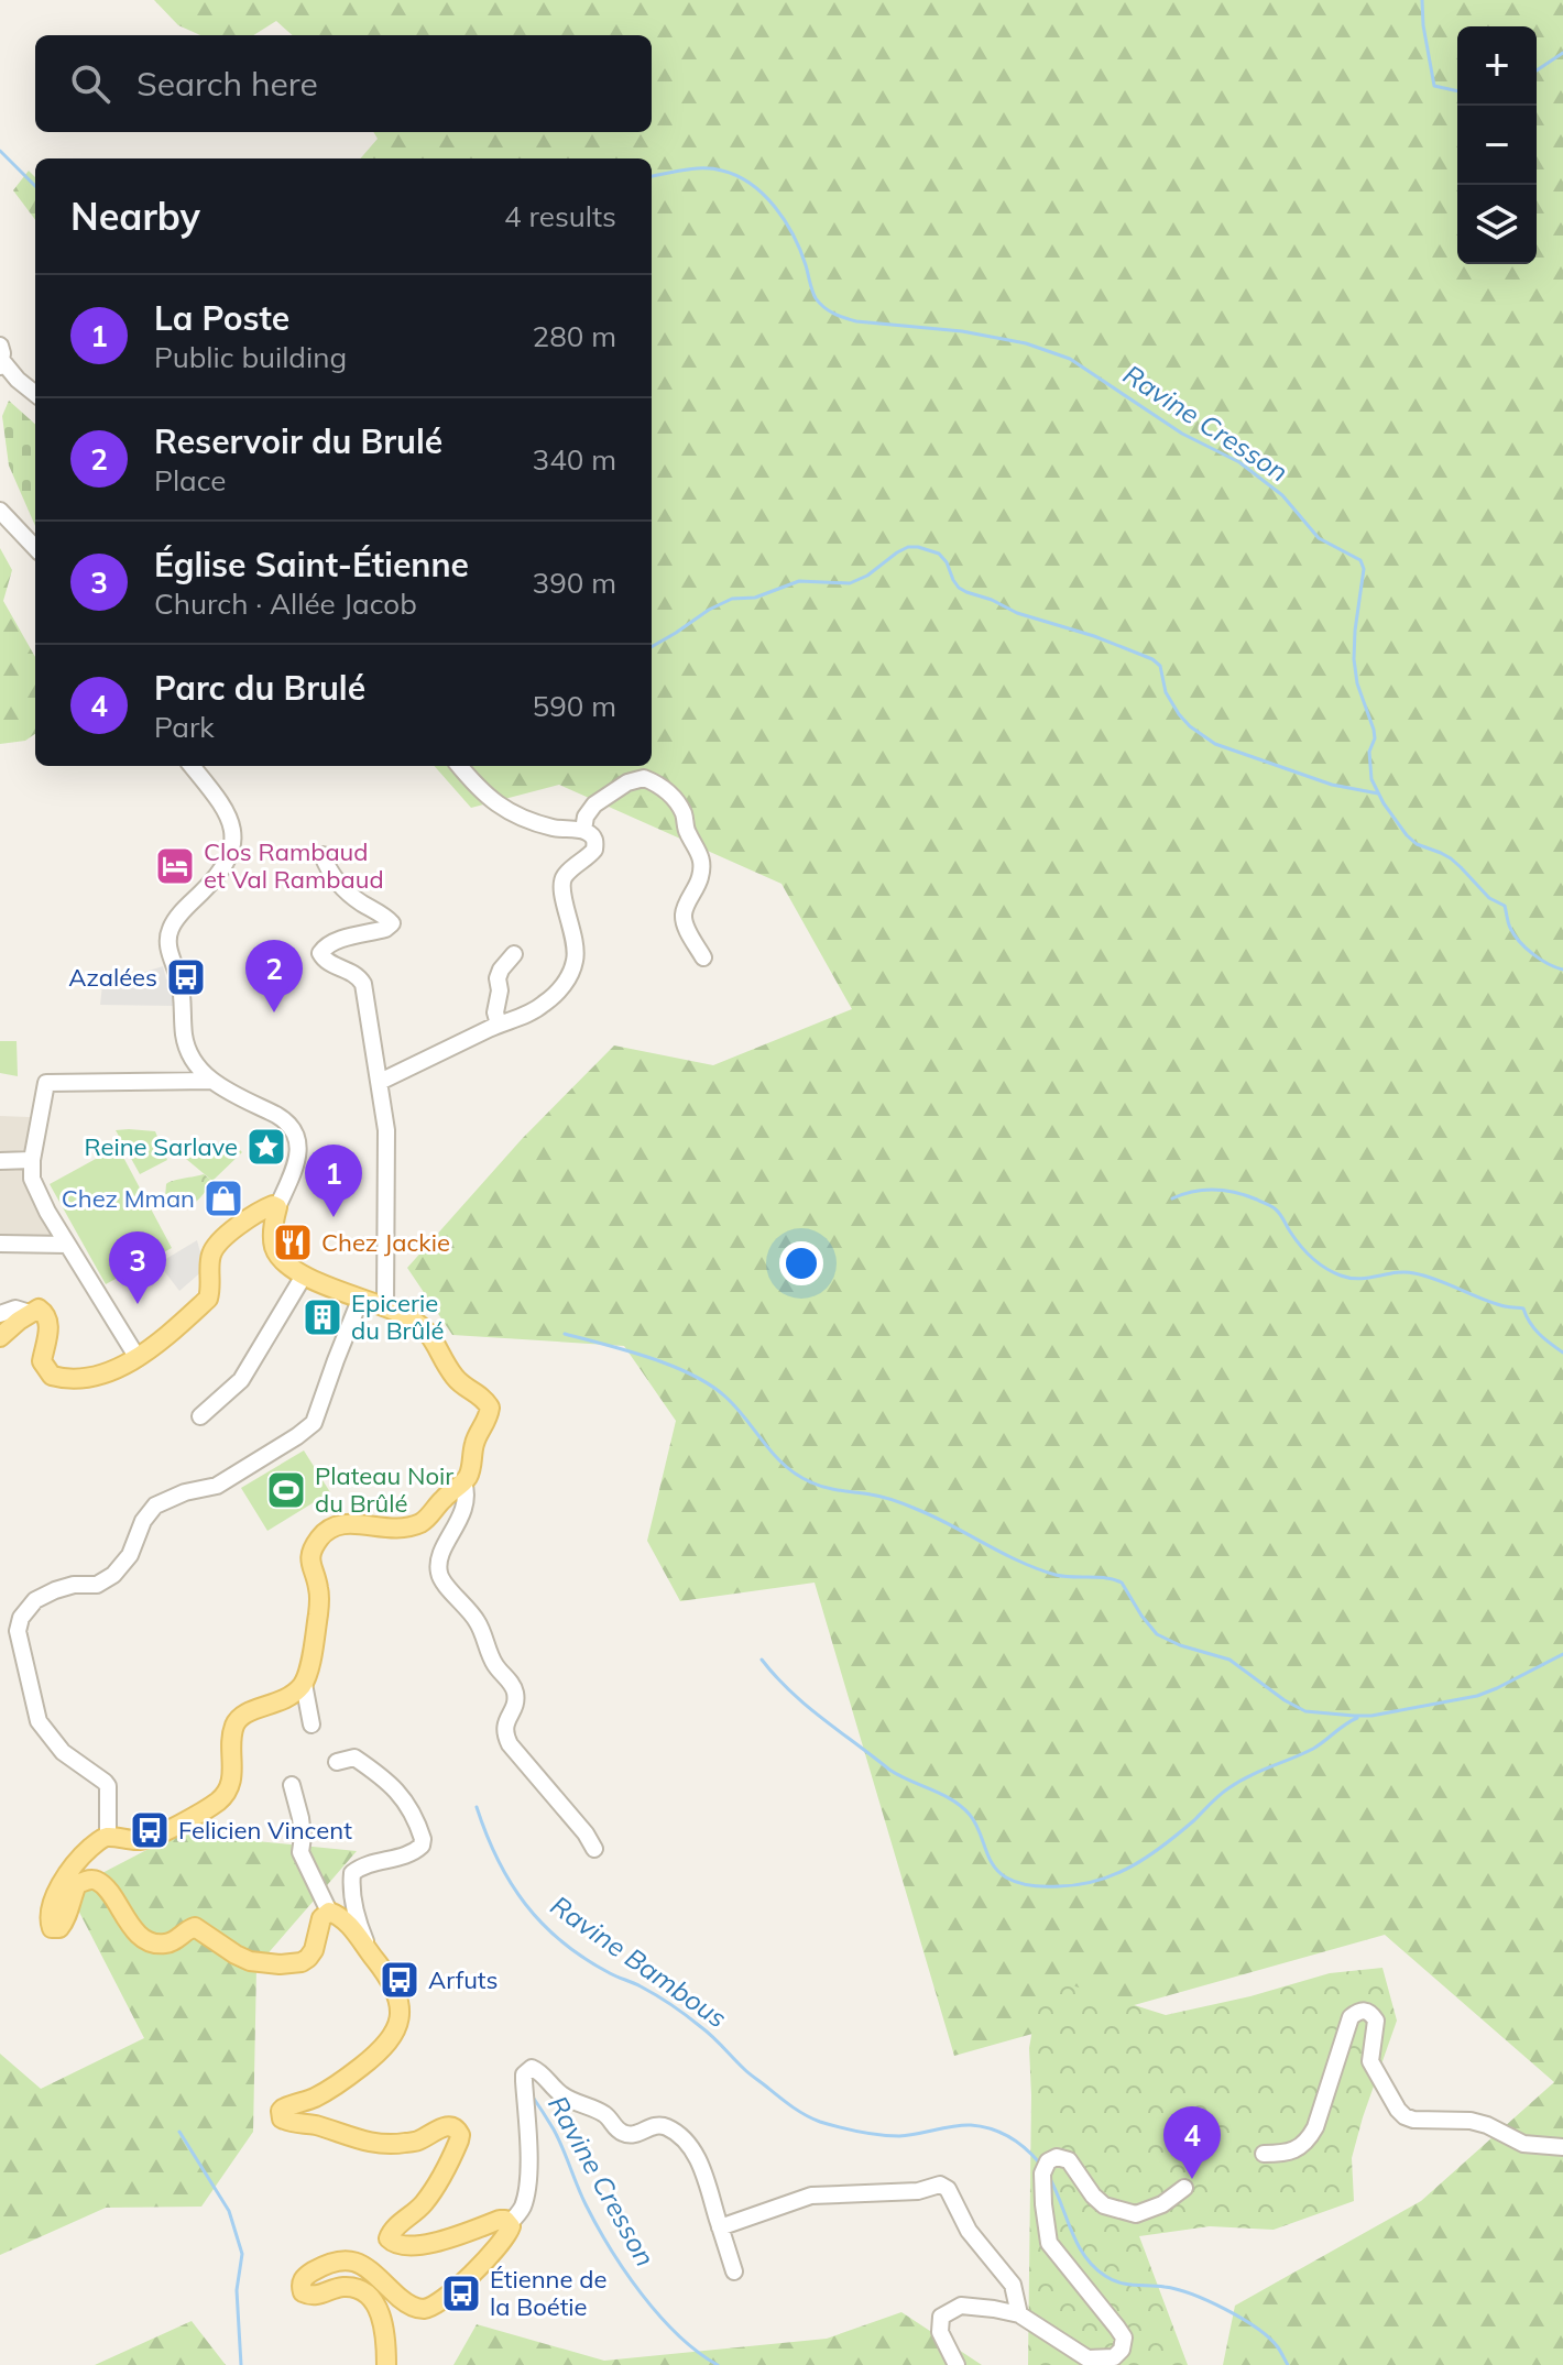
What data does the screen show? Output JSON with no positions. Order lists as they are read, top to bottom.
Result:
{
  "water": ["Ravine Cresson", "Ravine Bambous"],
  "places": {
    "hotel": ["Clos Rambaud et Val Rambaud"],
    "bus stop": [
      "Azalées",
      "Felicien Vincent",
      "Arfuts",
      "Étienne de la Boétie"
    ],
    "place": ["Reine Sarlave"],
    "shop": ["Chez Mman"],
    "restaurant": ["Chez Jackie"],
    "building": ["Epicerie du Brûlé"],
    "sports": ["Plateau Noir du Brûlé"]
  },
  "page": {
    "map_buttons": ["+", "−"],
    "search": "Search here",
    "heading": ["Nearby", "4 results"],
    "list": [
      {
        "mark": "1",
        "name": "La Poste",
        "note": "Public building",
        "value": "280 m"
      },
      {
        "mark": "2",
        "name": "Reservoir du Brulé",
        "note": "Place",
        "value": "340 m"
      },
      {
        "mark": "3",
        "name": "Église Saint-Étienne",
        "note": "Church · Allée Jacob",
        "value": "390 m"
      },
      {
        "mark": "4",
        "name": "Parc du Brulé",
        "note": "Park",
        "value": "590 m"
      }
    ],
    "pins": [
      "2",
      "1",
      "3",
      "4"
    ]
  }
}
